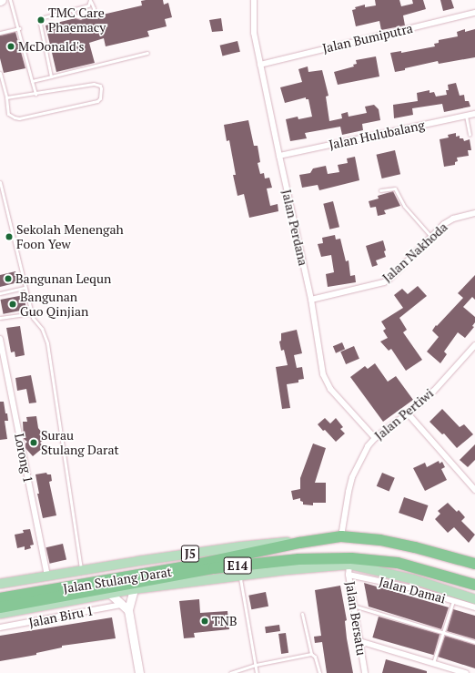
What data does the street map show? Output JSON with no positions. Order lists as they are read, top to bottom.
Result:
{
  "streets": {
    "highway": ["E14", "Jalan Stulang Darat"],
    "main road": ["J5"],
    "street": [
      "Jalan Bumiputra",
      "Jalan Hulubalang",
      "Jalan Perdana",
      "Jalan Nakhoda",
      "Jalan Pertiwi",
      "Lorong 1",
      "Jalan Damai",
      "Jalan Biru 1",
      "Jalan Bersatu"
    ]
  },
  "crossings": [
    ["Jalan Bumiputra", "Jalan Perdana"],
    ["Jalan Hulubalang", "Jalan Perdana"],
    ["Jalan Perdana", "Jalan Nakhoda"],
    ["Jalan Perdana", "Jalan Pertiwi"],
    ["Jalan Pertiwi", "Jalan Stulang Darat"],
    ["Lorong 1", "Jalan Stulang Darat"],
    ["E14", "Jalan Stulang Darat"],
    ["Jalan Stulang Darat", "Jalan Bersatu"],
    ["Jalan Damai", "Jalan Bersatu"]
  ],
  "places": [
    "TMC Care Phaemacy",
    "McDonald's",
    "Sekolah Menengah Foon Yew",
    "Bangunan Lequn",
    "Bangunan Guo Qinjian",
    "Surau Stulang Darat",
    "TNB"
  ]
}
